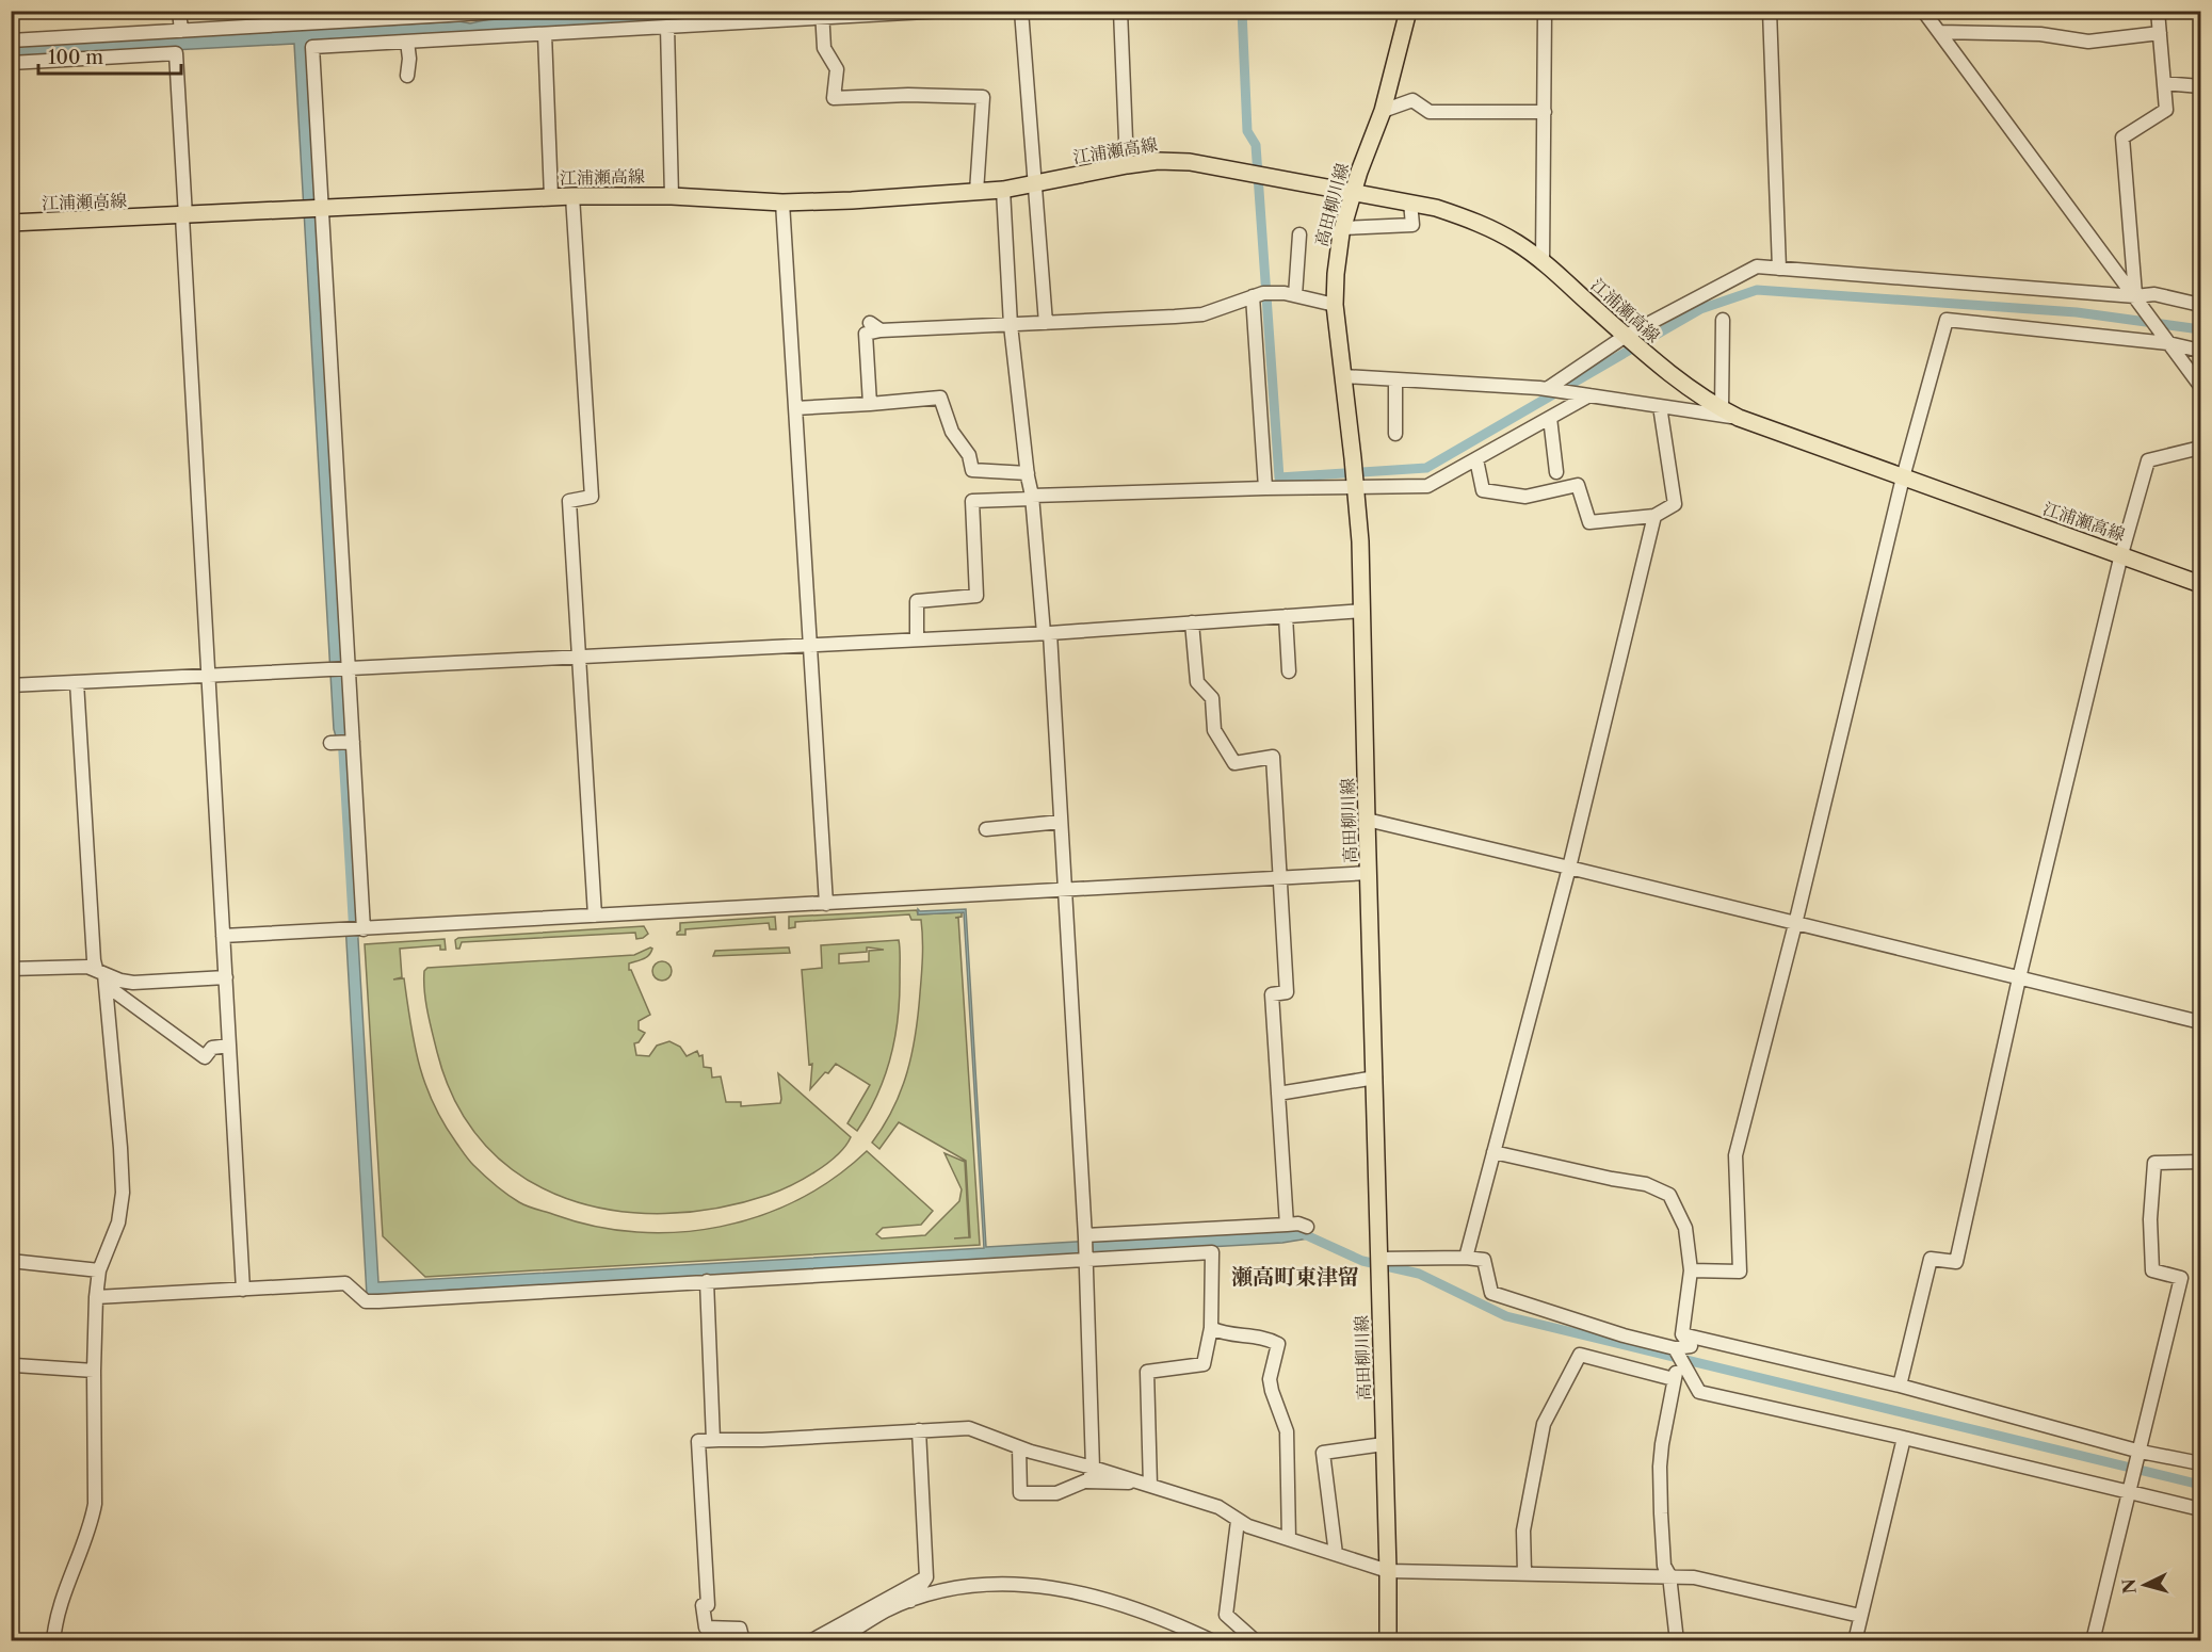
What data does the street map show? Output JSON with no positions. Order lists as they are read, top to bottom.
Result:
{
  "streets": {
    "main road": ["江浦瀬高線", "高田柳川線"]
  },
  "crossings": [
    ["江浦瀬高線", "高田柳川線"]
  ],
  "districts": ["瀬高町東津留"],
  "scale_bar": "100 m",
  "north": "left"
}
